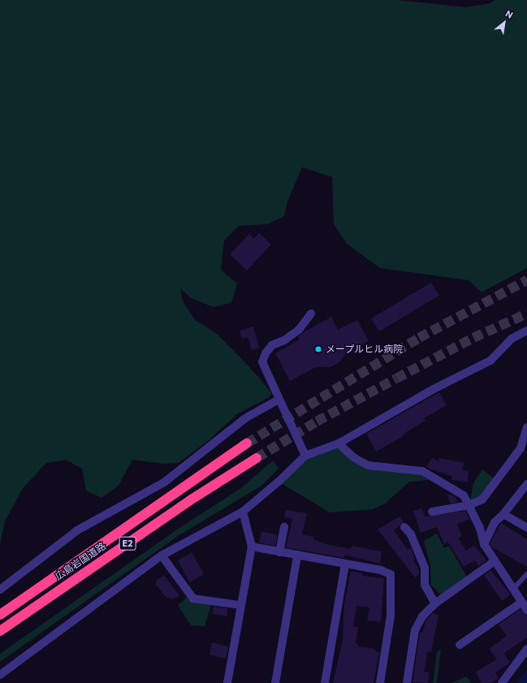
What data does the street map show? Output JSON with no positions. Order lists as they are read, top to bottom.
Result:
{
  "streets": {
    "highway": ["E2", "広島岩国道路"]
  },
  "places": ["メープルヒル病院"],
  "north": "top right"
}
